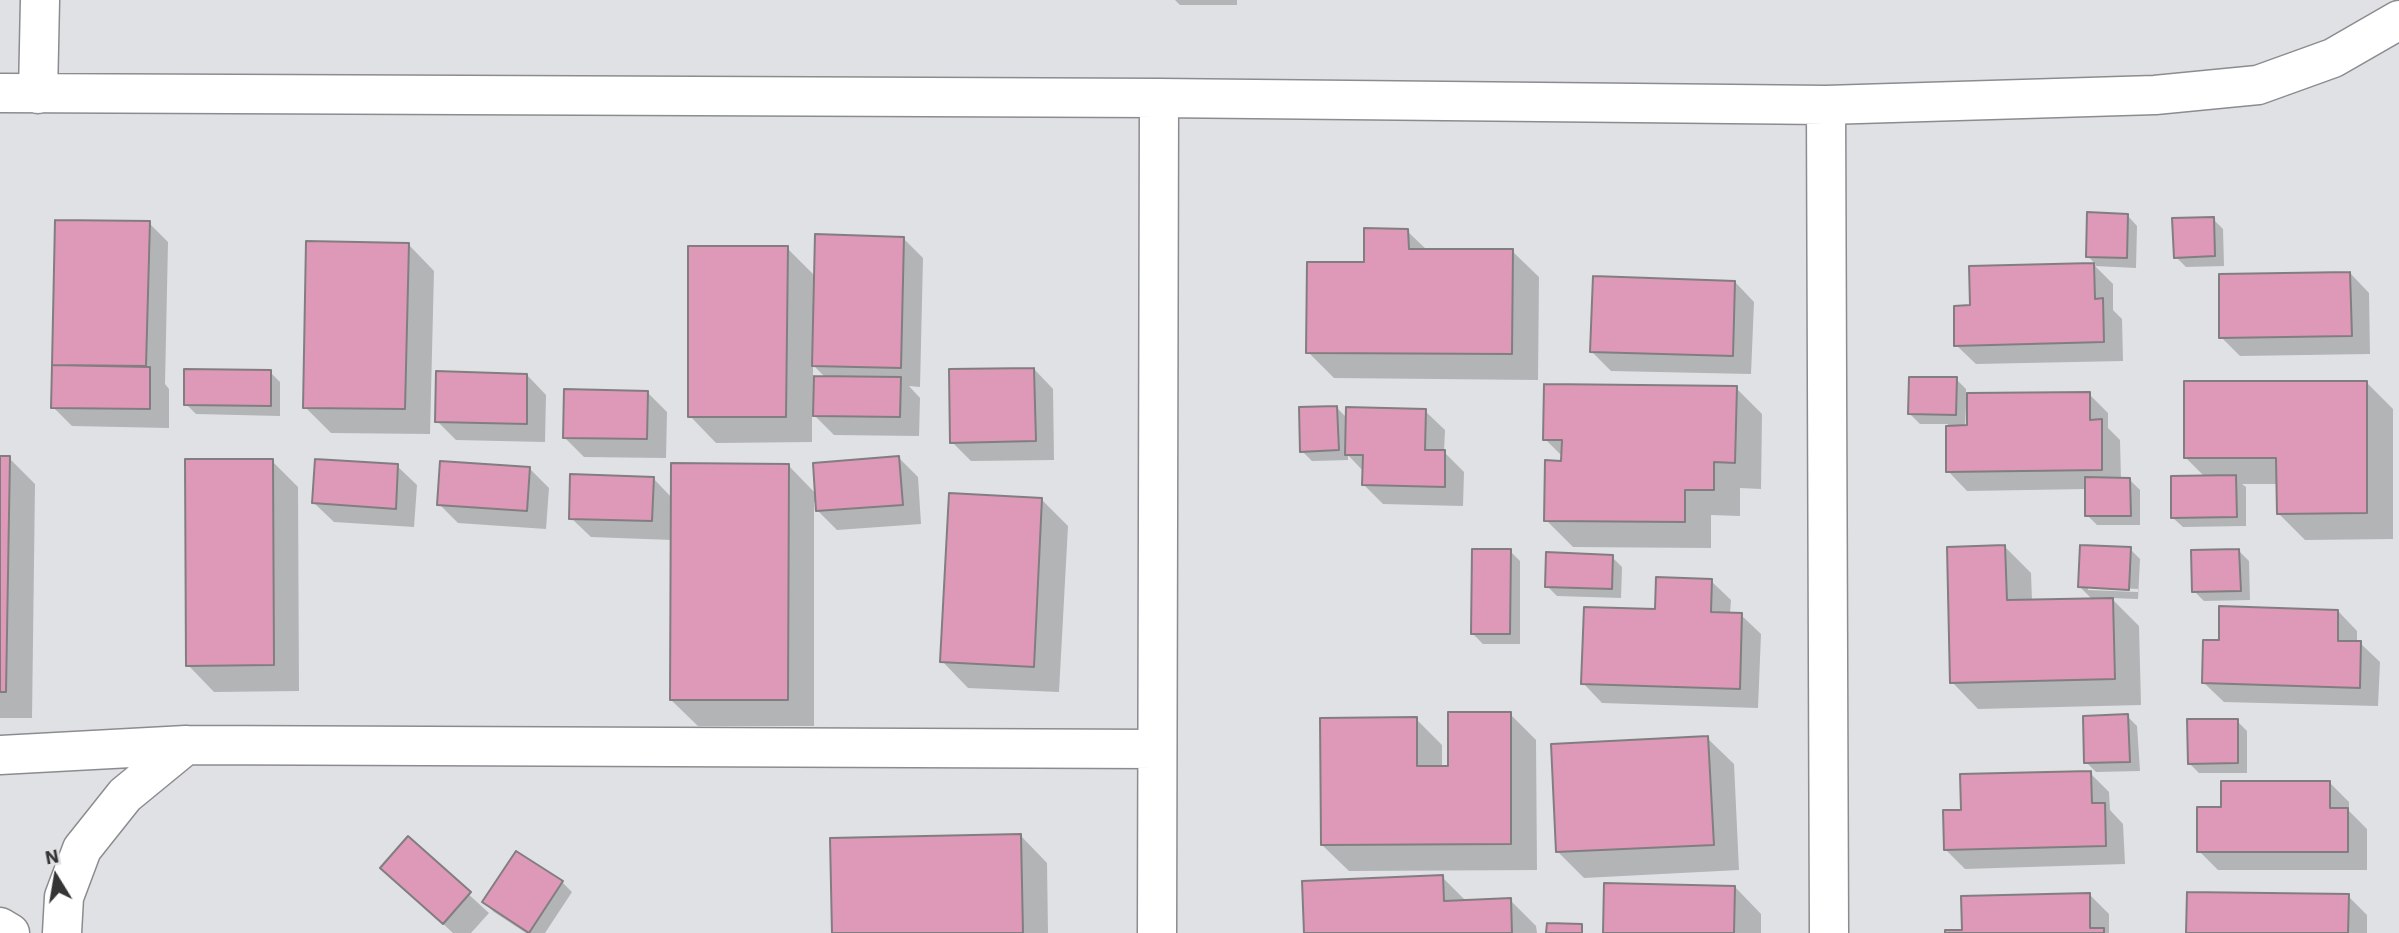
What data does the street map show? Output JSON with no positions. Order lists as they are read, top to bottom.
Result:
{
  "north": "top"
}
